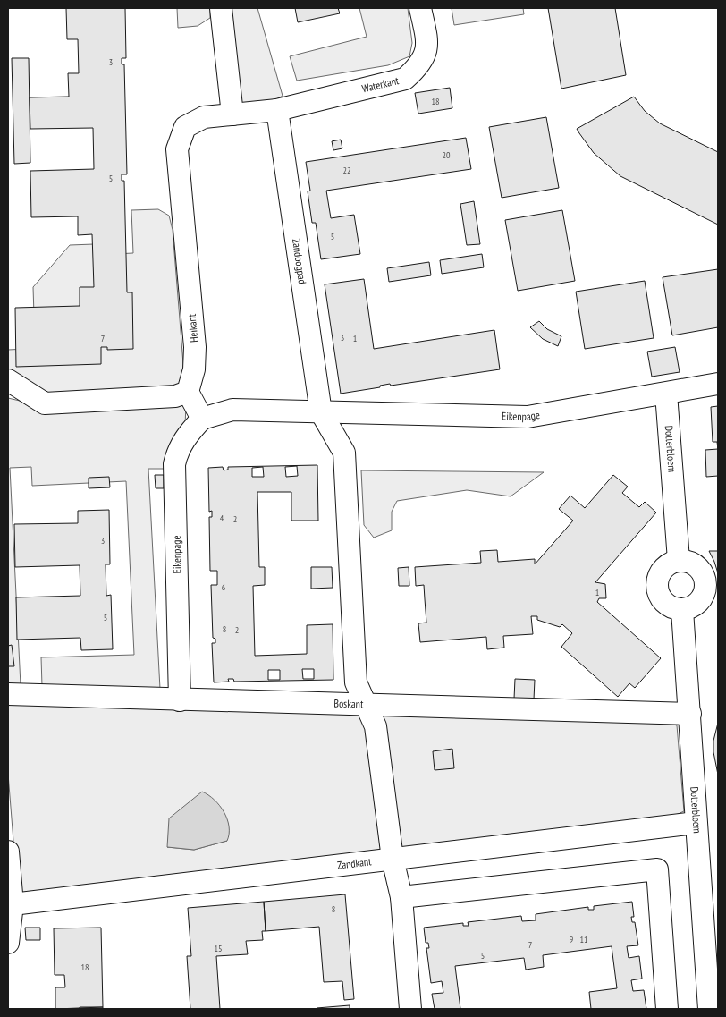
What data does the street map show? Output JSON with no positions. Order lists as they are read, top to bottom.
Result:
{
  "streets": {
    "street": [
      "Waterkant",
      "Zandoogpad",
      "Heikant",
      "Eikenpage",
      "Dotterbloem",
      "Boskant",
      "Zandkant"
    ]
  },
  "crossings": [
    ["Waterkant", "Zandoogpad"],
    ["Waterkant", "Heikant"],
    ["Zandoogpad", "Heikant"],
    ["Zandoogpad", "Eikenpage"],
    ["Eikenpage", "Dotterbloem"],
    ["Eikenpage", "Boskant"],
    ["Dotterbloem", "Boskant"],
    ["Dotterbloem", "Zandkant"]
  ],
  "house_numbers": [
    "3",
    "18",
    "20",
    "22",
    "5",
    "5",
    "3",
    "7",
    "1",
    "4",
    "2",
    "3",
    "6",
    "1",
    "5",
    "8",
    "2",
    "8",
    "9",
    "11",
    "7",
    "15",
    "5",
    "18"
  ]
}
